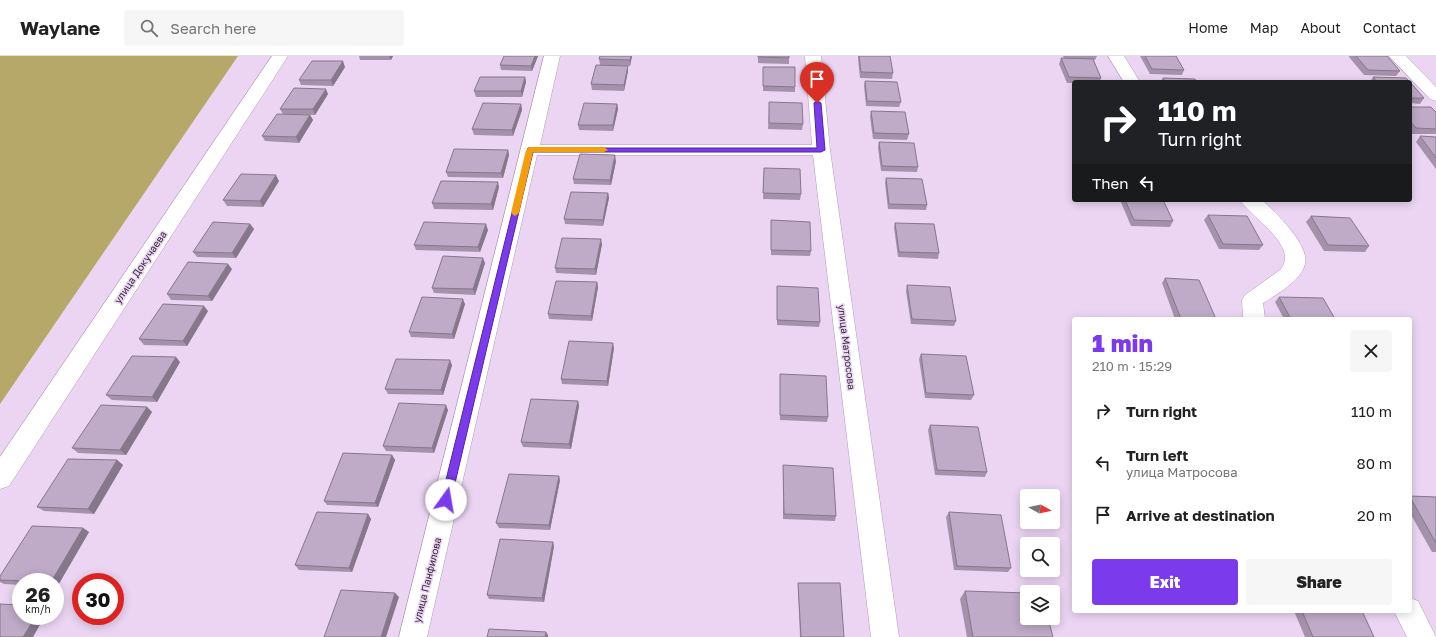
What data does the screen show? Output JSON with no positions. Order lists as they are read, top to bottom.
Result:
{
  "streets": {
    "street": ["улица Докучаева", "улица Матросова", "улица Панфилова"]
  },
  "north": "right",
  "page": {
    "header": "Waylane",
    "search": "Search here",
    "nav": [
      "Home",
      "Map",
      "About",
      "Contact"
    ],
    "turn": ["110 m", "Turn right"],
    "then": "Then",
    "heading": ["1 min", "210 m · 15:29"],
    "list": [
      {
        "name": "Turn right",
        "value": "110 m"
      },
      {
        "name": "Turn left",
        "note": "улица Матросова",
        "value": "80 m"
      },
      {
        "name": "Arrive at destination",
        "value": "20 m"
      }
    ],
    "buttons": ["Exit", "Share"],
    "speed": "26 km/h",
    "limit": "30"
  }
}
